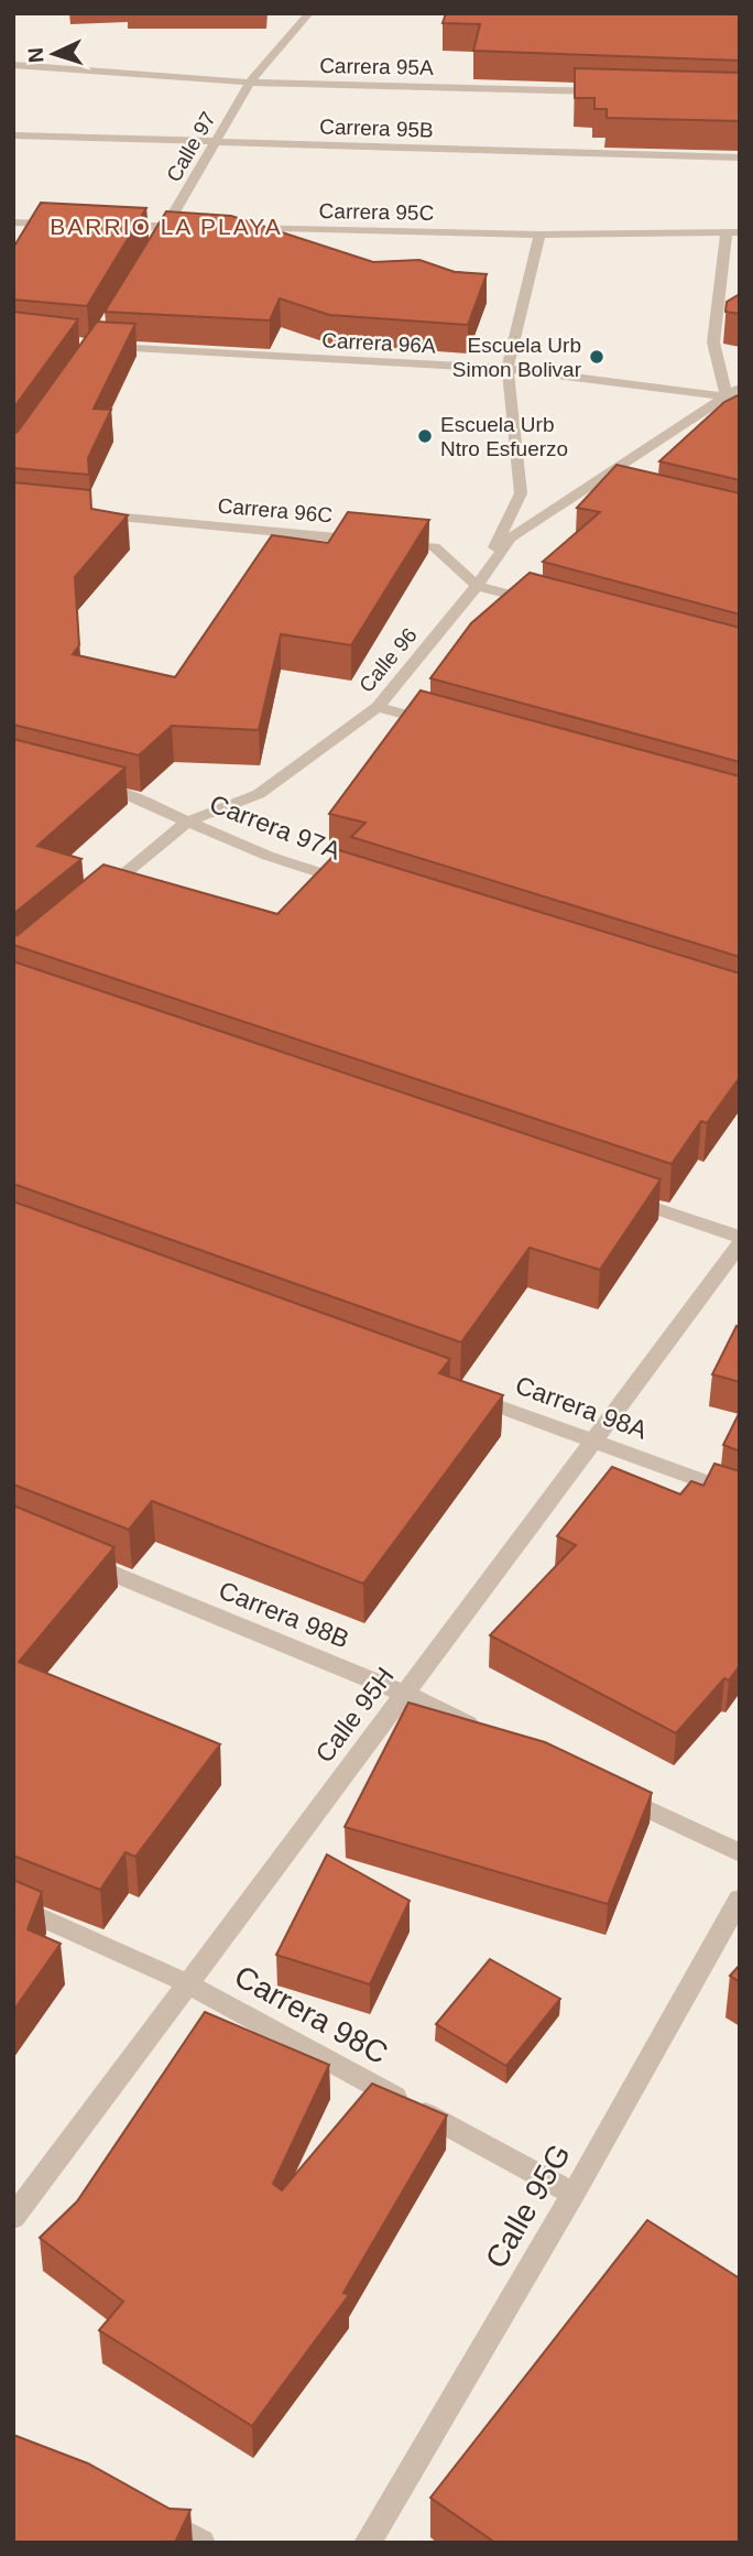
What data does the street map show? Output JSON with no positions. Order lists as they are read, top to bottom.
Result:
{
  "streets": {
    "street": [
      "Carrera 95A",
      "Carrera 95B",
      "Calle 97",
      "Carrera 95C",
      "Carrera 96A",
      "Carrera 96C",
      "Calle 96",
      "Carrera 97A",
      "Carrera 98A",
      "Carrera 98B",
      "Calle 95H",
      "Carrera 98C",
      "Calle 95G"
    ]
  },
  "crossings": [
    ["Carrera 95A", "Calle 97"],
    ["Carrera 95B", "Calle 97"],
    ["Carrera 96A", "Calle 96"],
    ["Carrera 96C", "Calle 96"],
    ["Calle 96", "Carrera 97A"],
    ["Carrera 98A", "Calle 95H"],
    ["Carrera 98B", "Calle 95H"],
    ["Calle 95H", "Carrera 98C"],
    ["Carrera 98C", "Calle 95G"]
  ],
  "districts": ["BARRIO LA PLAYA"],
  "places": ["Escuela Urb Simon Bolivar", "Escuela Urb Ntro Esfuerzo"],
  "north": "left"
}
